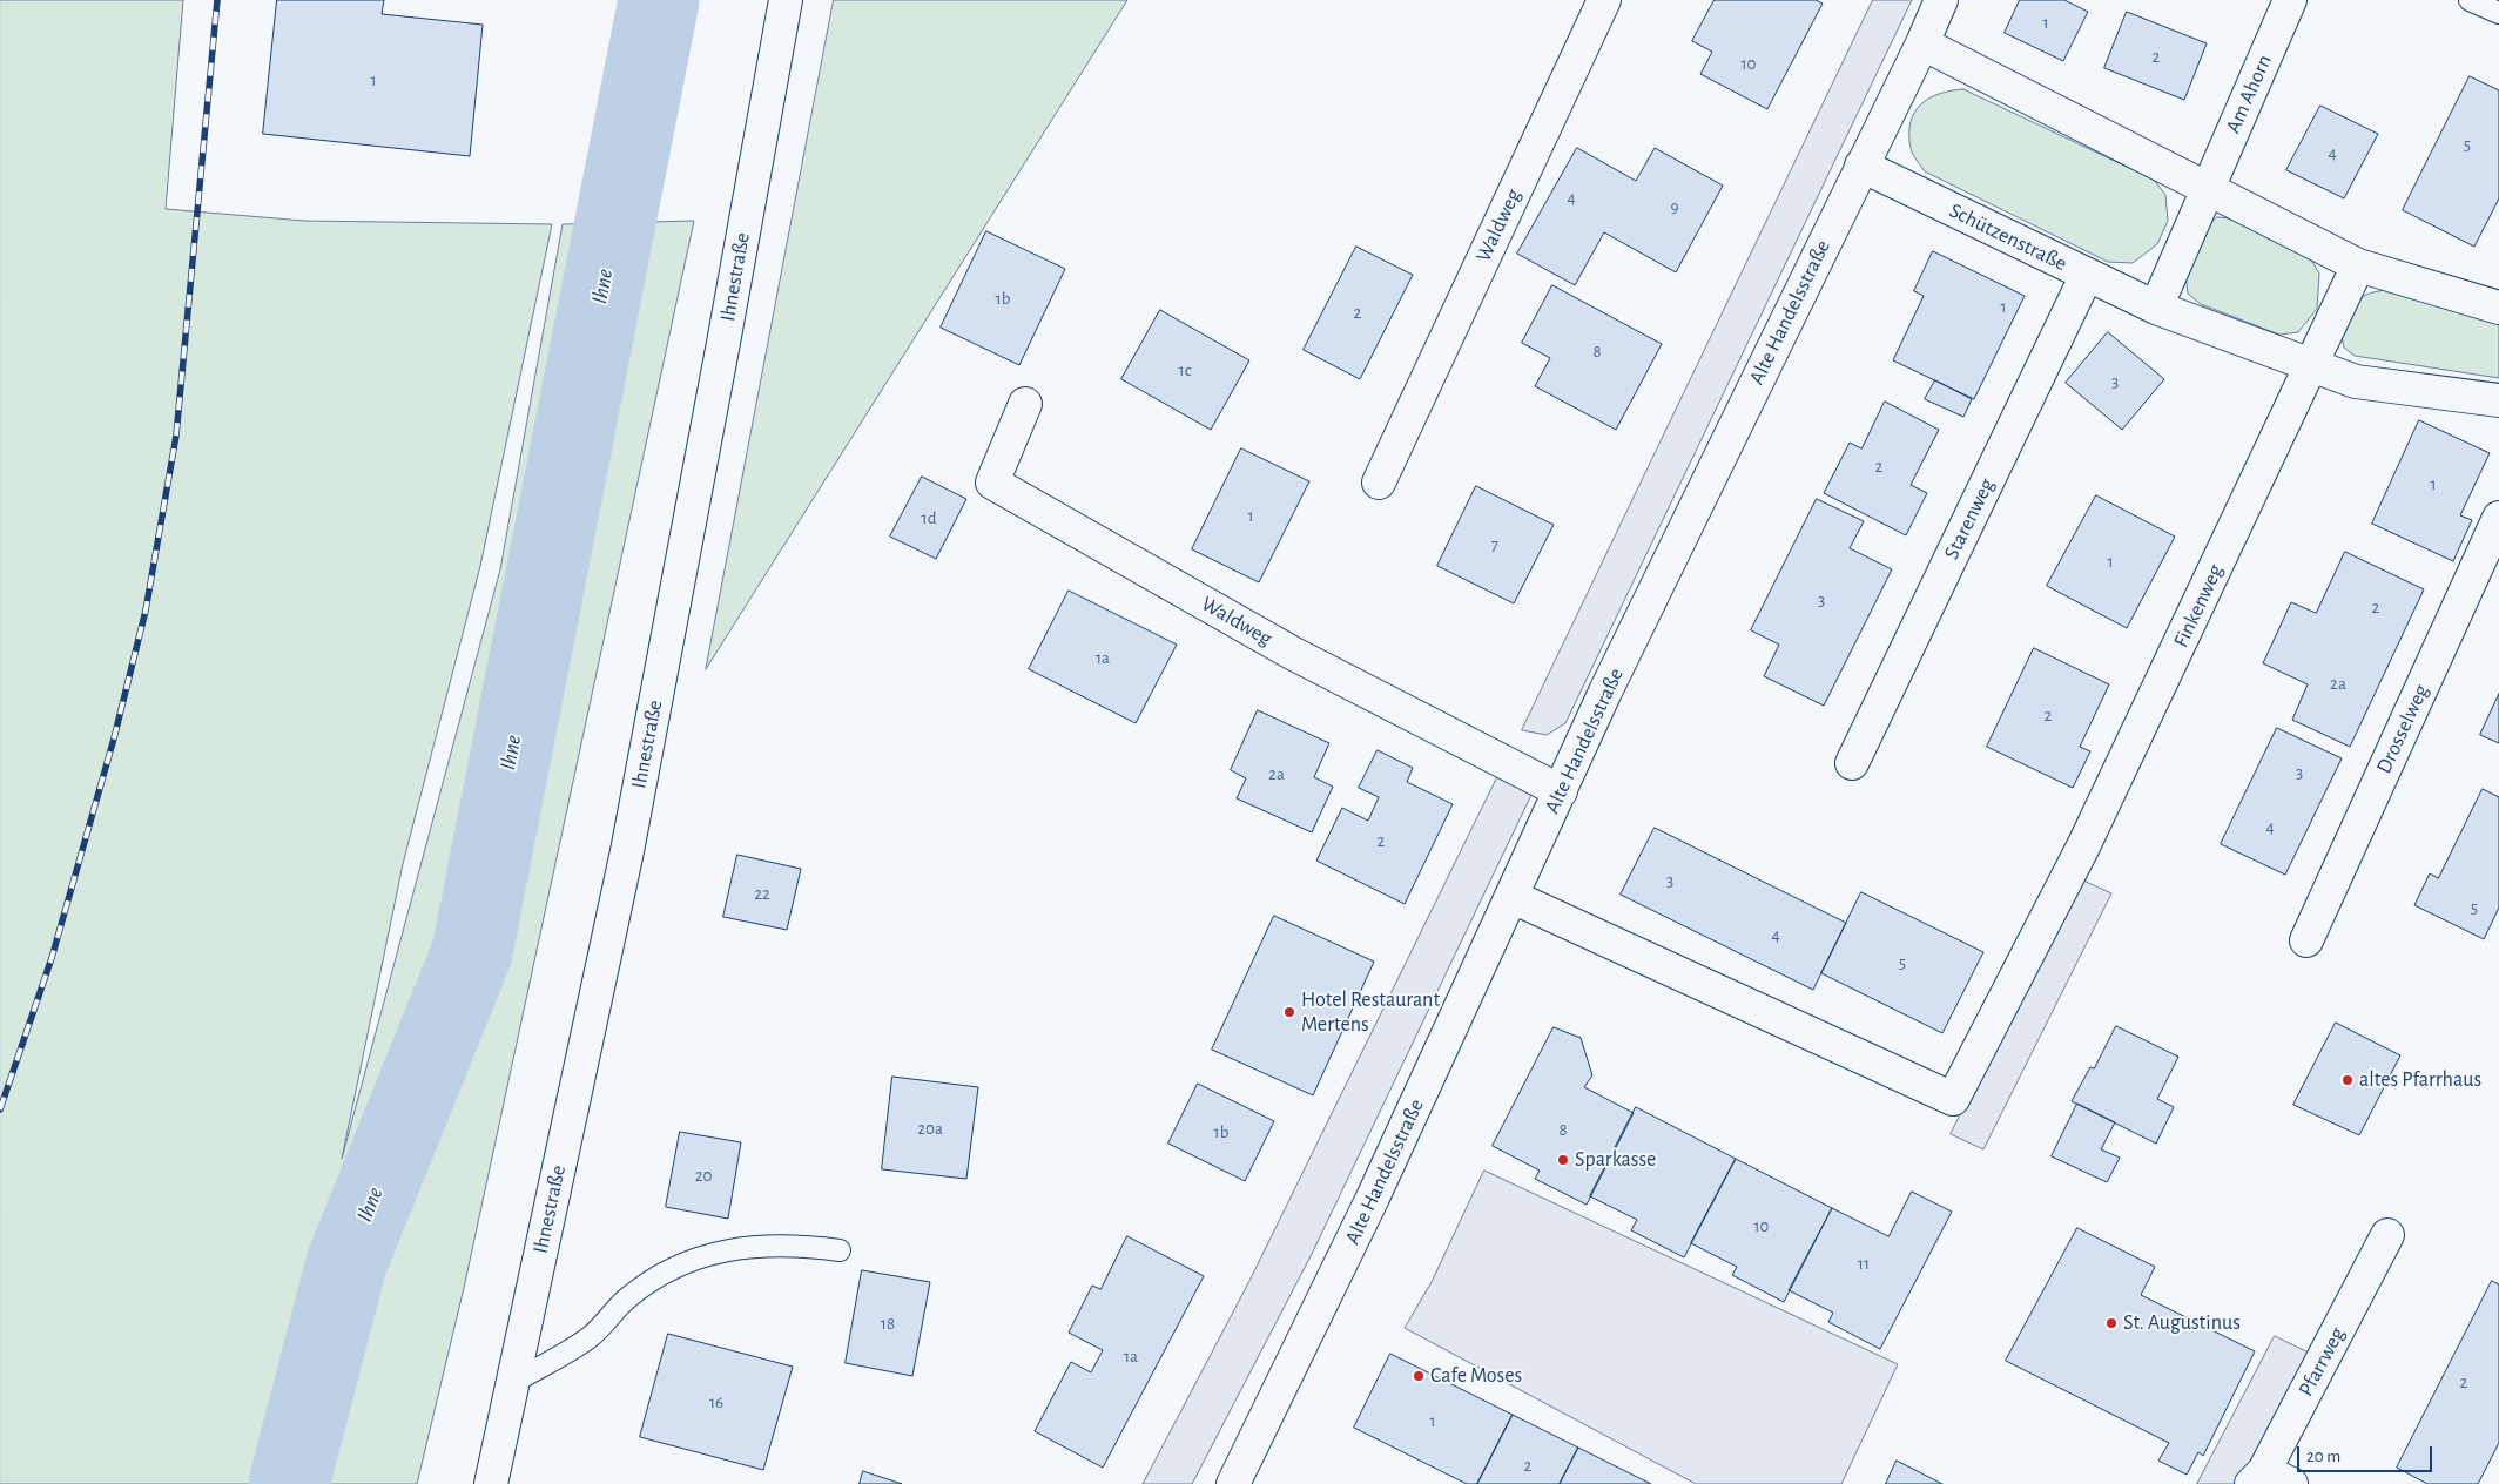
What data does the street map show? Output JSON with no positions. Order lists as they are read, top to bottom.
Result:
{
  "streets": {
    "street": [
      "Am Ahorn",
      "Waldweg",
      "Schützenstraße",
      "Ihnestraße",
      "Alte Handelsstraße",
      "Starenweg",
      "Finkenweg",
      "Drosselweg",
      "Pfarrweg"
    ]
  },
  "crossings": [
    ["Waldweg", "Alte Handelsstraße"],
    ["Schützenstraße", "Alte Handelsstraße"],
    ["Schützenstraße", "Starenweg"],
    ["Schützenstraße", "Finkenweg"],
    ["Alte Handelsstraße", "Finkenweg"]
  ],
  "water": ["Ihne"],
  "places": [
    "Hotel Restaurant Mertens",
    "altes Pfarrhaus",
    "Sparkasse",
    "St. Augustinus",
    "Cafe Moses"
  ],
  "house_numbers": [
    "1",
    "2",
    "10",
    "1",
    "5",
    "4",
    "4",
    "9",
    "1b",
    "1",
    "2",
    "8",
    "1c",
    "3",
    "2",
    "1",
    "1",
    "1d",
    "7",
    "1",
    "3",
    "2",
    "1a",
    "2a",
    "2",
    "3",
    "2a",
    "4",
    "2",
    "3",
    "22",
    "5",
    "4",
    "5",
    "20a",
    "8",
    "1b",
    "20",
    "10",
    "11",
    "18",
    "1a",
    "2",
    "16",
    "1",
    "2"
  ],
  "scale_bar": "20 m"
}
